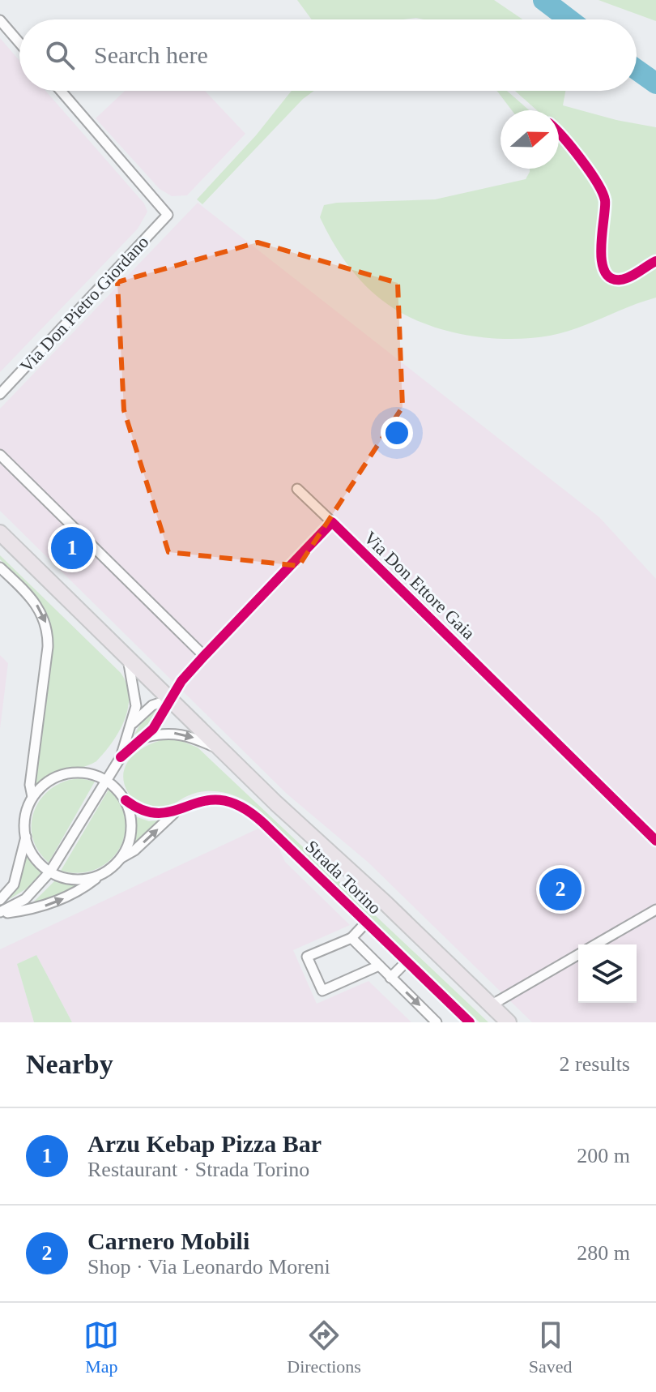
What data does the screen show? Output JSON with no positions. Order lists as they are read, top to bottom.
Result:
{
  "streets": {
    "main road": ["Strada Torino"],
    "street": ["Via Don Pietro Giordano", "Via Don Ettore Gaia"]
  },
  "north": "right",
  "page": {
    "search": "Search here",
    "pins": ["1", "2"],
    "heading": ["Nearby", "2 results"],
    "list": [
      {
        "mark": "1",
        "name": "Arzu Kebap Pizza Bar",
        "note": "Restaurant · Strada Torino",
        "value": "200 m"
      },
      {
        "mark": "2",
        "name": "Carnero Mobili",
        "note": "Shop · Via Leonardo Moreni",
        "value": "280 m"
      }
    ],
    "nav": ["Map", "Directions", "Saved"]
  }
}
